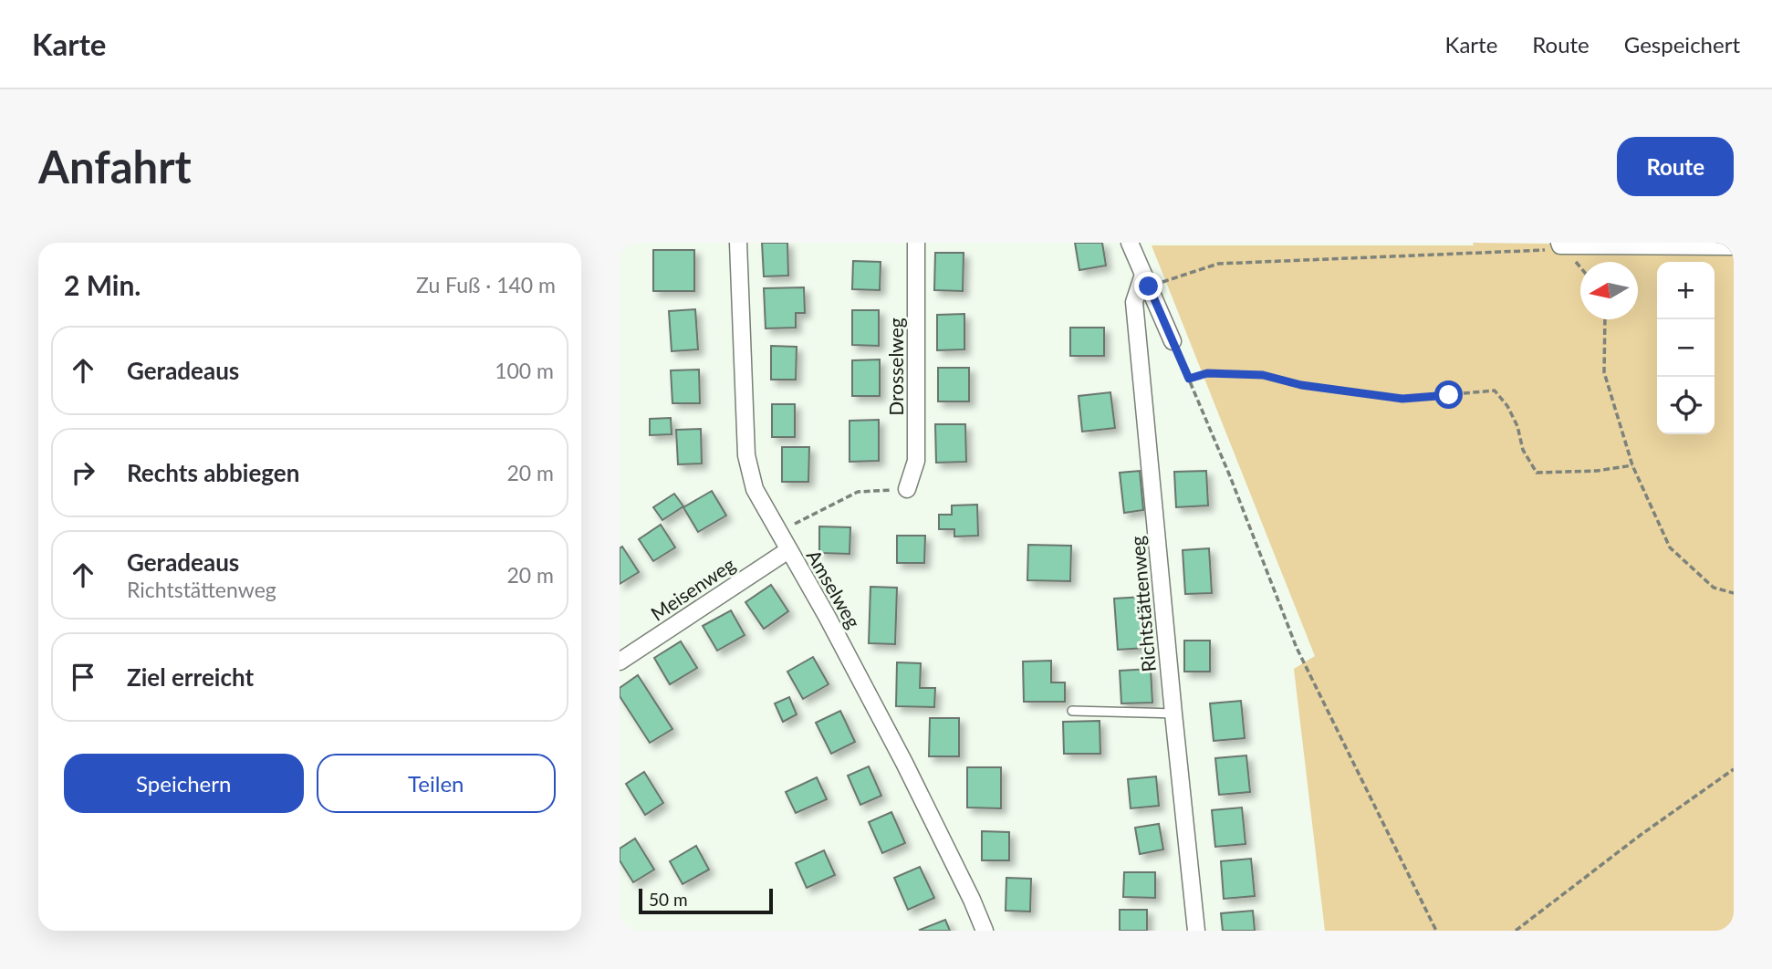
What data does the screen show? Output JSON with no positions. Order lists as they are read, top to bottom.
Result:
{
  "streets": {
    "street": [
      "Drosselweg",
      "Meisenweg",
      "Amselweg",
      "Richtstättenweg"
    ]
  },
  "crossings": [
    ["Meisenweg", "Amselweg"]
  ],
  "scale_bar": "50 m",
  "north": "left",
  "page": {
    "header": "Karte",
    "nav": ["Karte", "Route", "Gespeichert"],
    "buttons": [
      "Route",
      ["Speichern", "Teilen"]
    ],
    "title": "Anfahrt",
    "heading": ["2 Min.", "Zu Fuß · 140 m"],
    "map_buttons": ["+", "−"],
    "list": [
      ["Geradeaus", "100 m"],
      ["Rechts abbiegen", "20 m"],
      ["Geradeaus", "Richtstättenweg", "20 m"],
      "Ziel erreicht"
    ],
    "scale": "50 m"
  }
}
